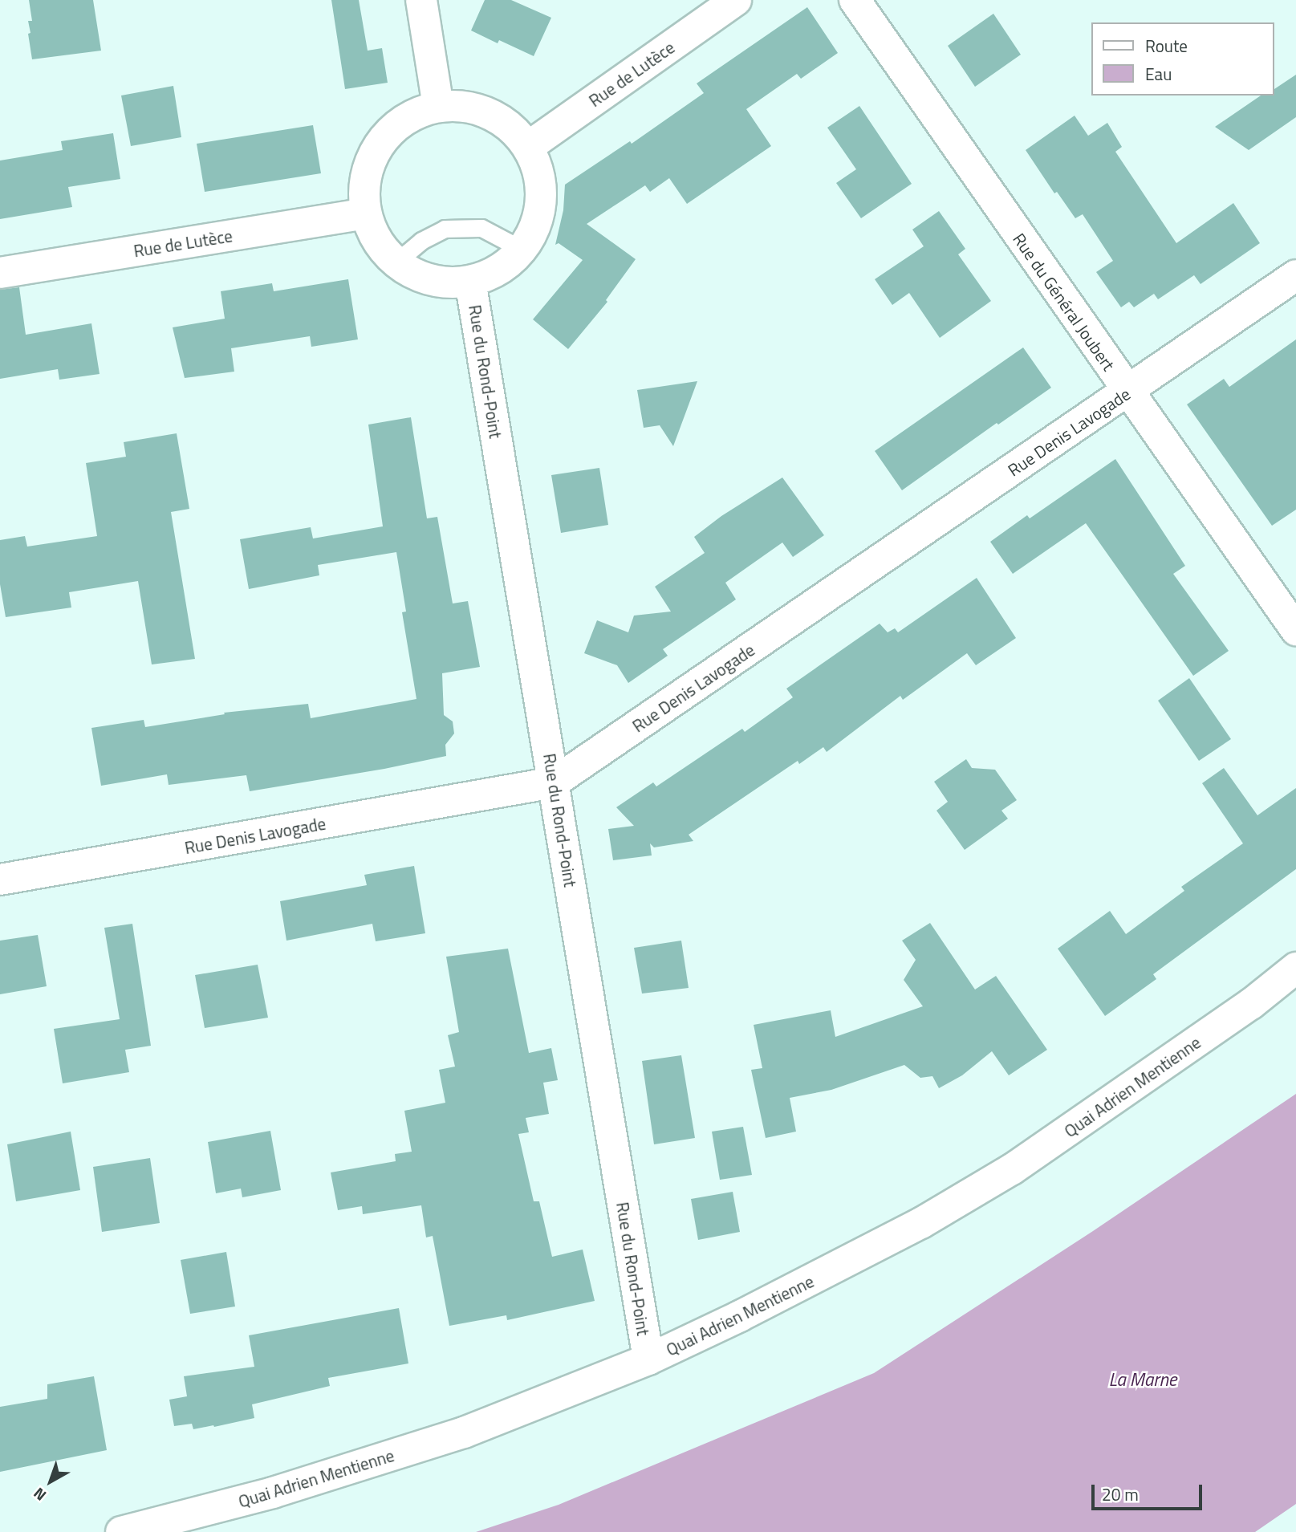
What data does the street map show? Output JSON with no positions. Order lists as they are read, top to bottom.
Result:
{
  "streets": {
    "street": [
      "Rue de Lutèce",
      "Rue du Général Joubert",
      "Rue du Rond-Point",
      "Rue Denis Lavogade",
      "Quai Adrien Mentienne"
    ]
  },
  "crossings": [
    ["Rue de Lutèce", "Rue du Rond-Point"],
    ["Rue du Général Joubert", "Rue Denis Lavogade"],
    ["Rue du Rond-Point", "Rue Denis Lavogade"],
    ["Rue du Rond-Point", "Quai Adrien Mentienne"]
  ],
  "water": ["La Marne"],
  "legend": ["Route", "Eau"],
  "scale_bar": "20 m",
  "north": "bottom left"
}
